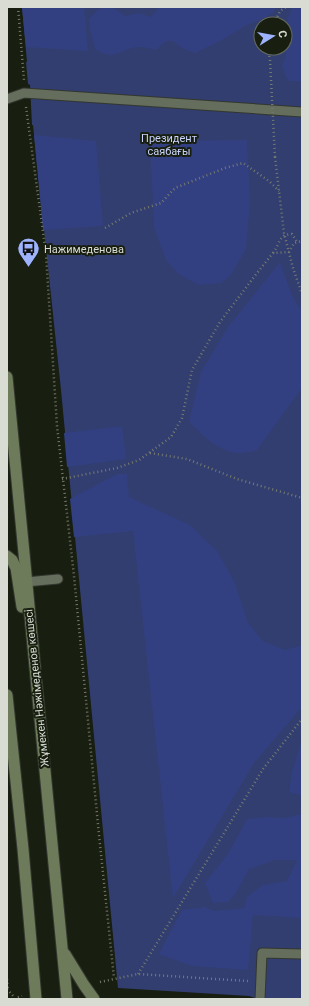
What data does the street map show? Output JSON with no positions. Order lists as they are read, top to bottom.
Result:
{
  "streets": {
    "main road": ["Жұмекен Нәжімеденов көшесі"]
  },
  "parks": ["Президент саябағы"],
  "places": {
    "bus stop": ["Нажимеденова"]
  },
  "north": "right"
}
